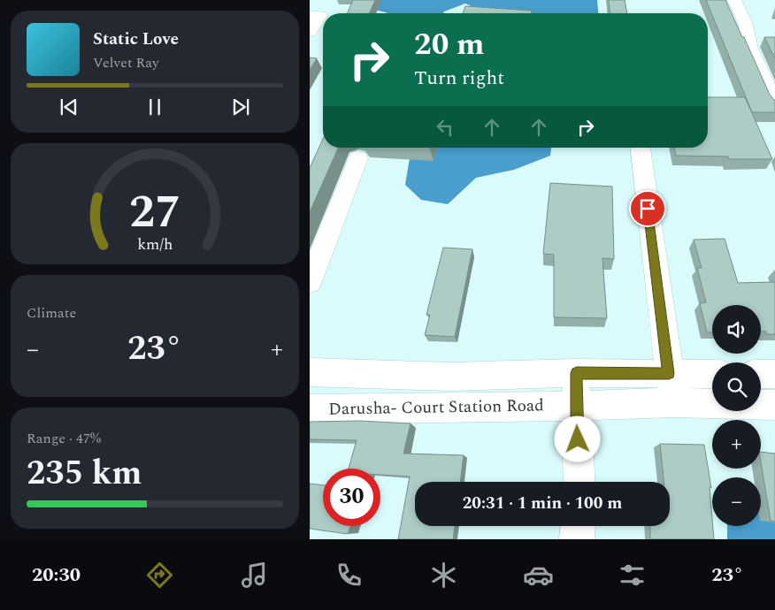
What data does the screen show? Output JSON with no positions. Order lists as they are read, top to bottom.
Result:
{
  "streets": {
    "street": ["Darusha- Court Station Road"]
  },
  "page": {
    "turn": ["20 m", "Turn right"],
    "song": ["Static Love", "Velvet Ray"],
    "tile": [
      "Climate",
      ["Range · 47%", "235 km"]
    ],
    "map_buttons": ["+", "−"],
    "heat": ["−", "23°", "+"],
    "limit": "30",
    "trip": "20:31 · 1 min · 100 m",
    "tabs": ["20:30", "23°"],
    "gauge": ["27", "km/h"]
  }
}
